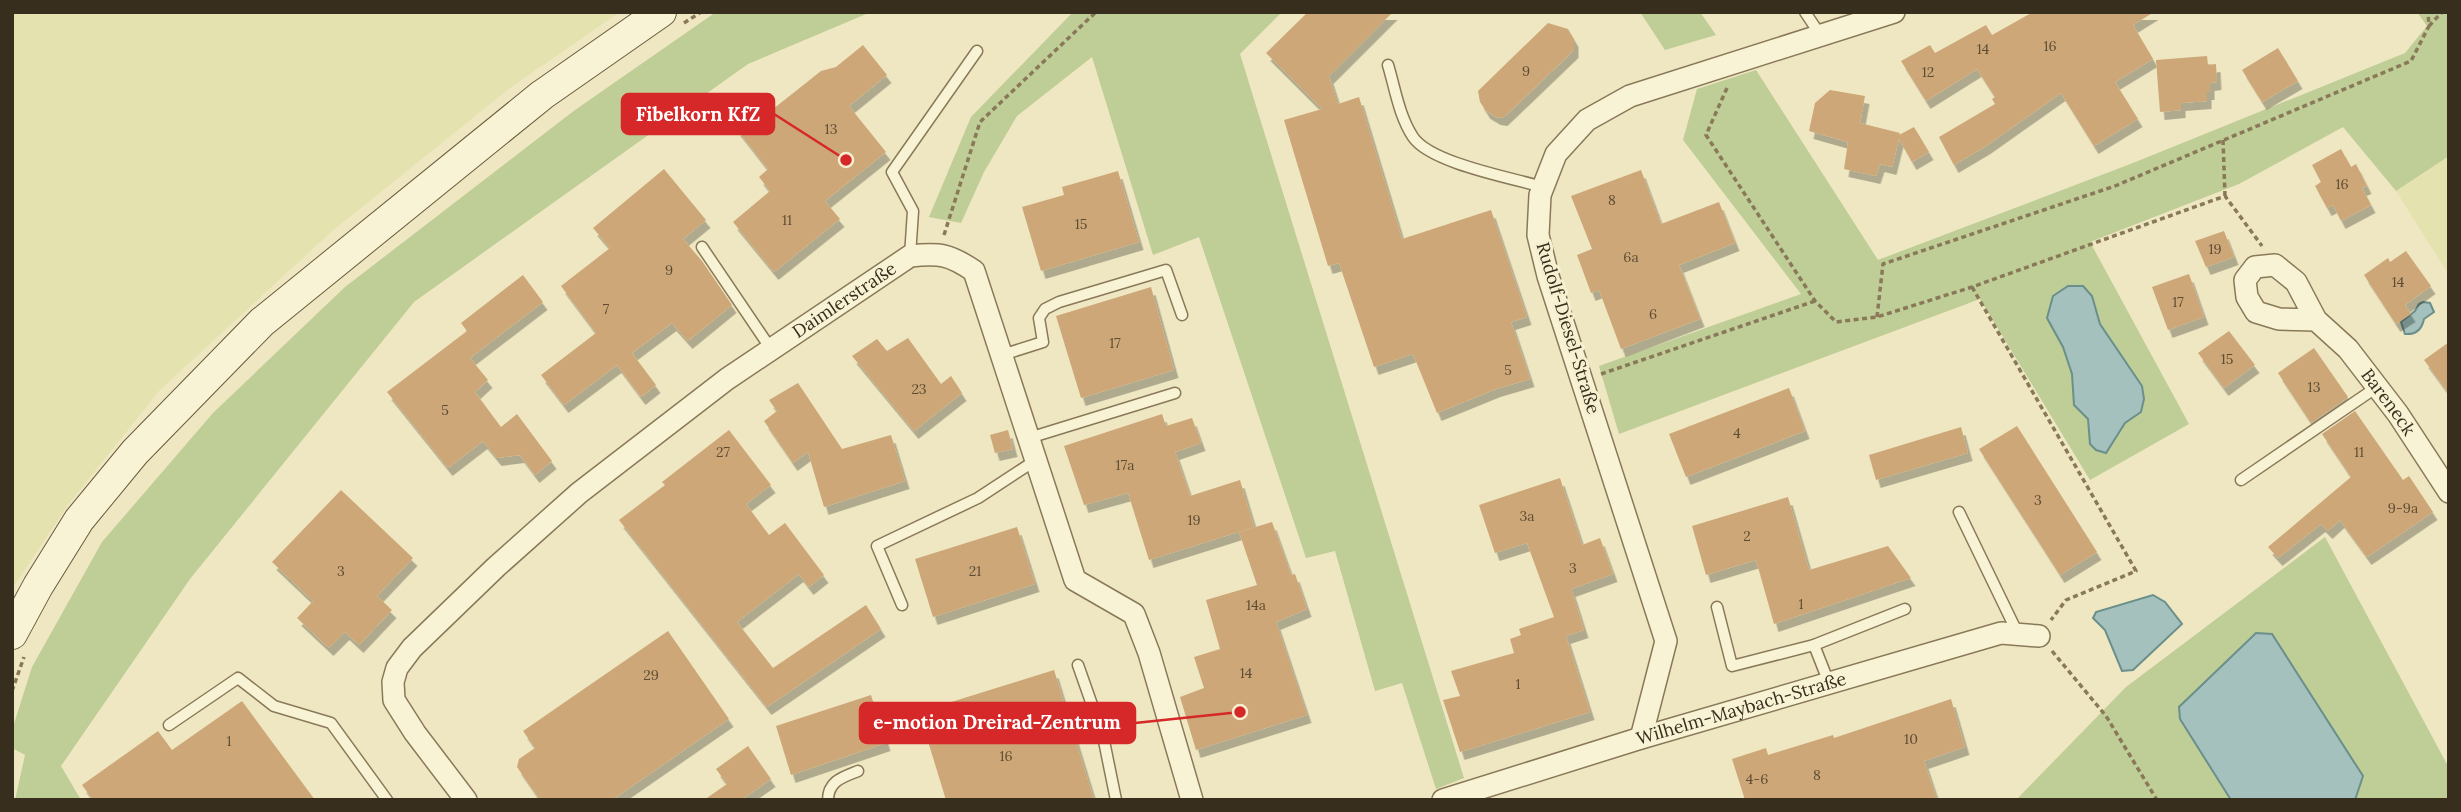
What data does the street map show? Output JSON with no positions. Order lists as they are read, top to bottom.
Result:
{
  "streets": {
    "street": [
      "Daimlerstraße",
      "Rudolf-Diesel-Straße",
      "Bareneck",
      "Wilhelm-Maybach-Straße"
    ]
  },
  "crossings": [
    ["Rudolf-Diesel-Straße", "Wilhelm-Maybach-Straße"]
  ],
  "places": ["Fibelkorn KfZ", "e-motion Dreirad-Zentrum"],
  "house_numbers": [
    "16",
    "14",
    "9",
    "12",
    "13",
    "16",
    "8",
    "11",
    "15",
    "19",
    "6a",
    "9",
    "14",
    "17",
    "7",
    "6",
    "17",
    "15",
    "5",
    "13",
    "23",
    "5",
    "4",
    "27",
    "11",
    "17a",
    "3",
    "9-9a",
    "3a",
    "19",
    "2",
    "3",
    "3",
    "21",
    "1",
    "14a",
    "14",
    "29",
    "1",
    "10",
    "1",
    "16",
    "8",
    "4-6"
  ]
}
